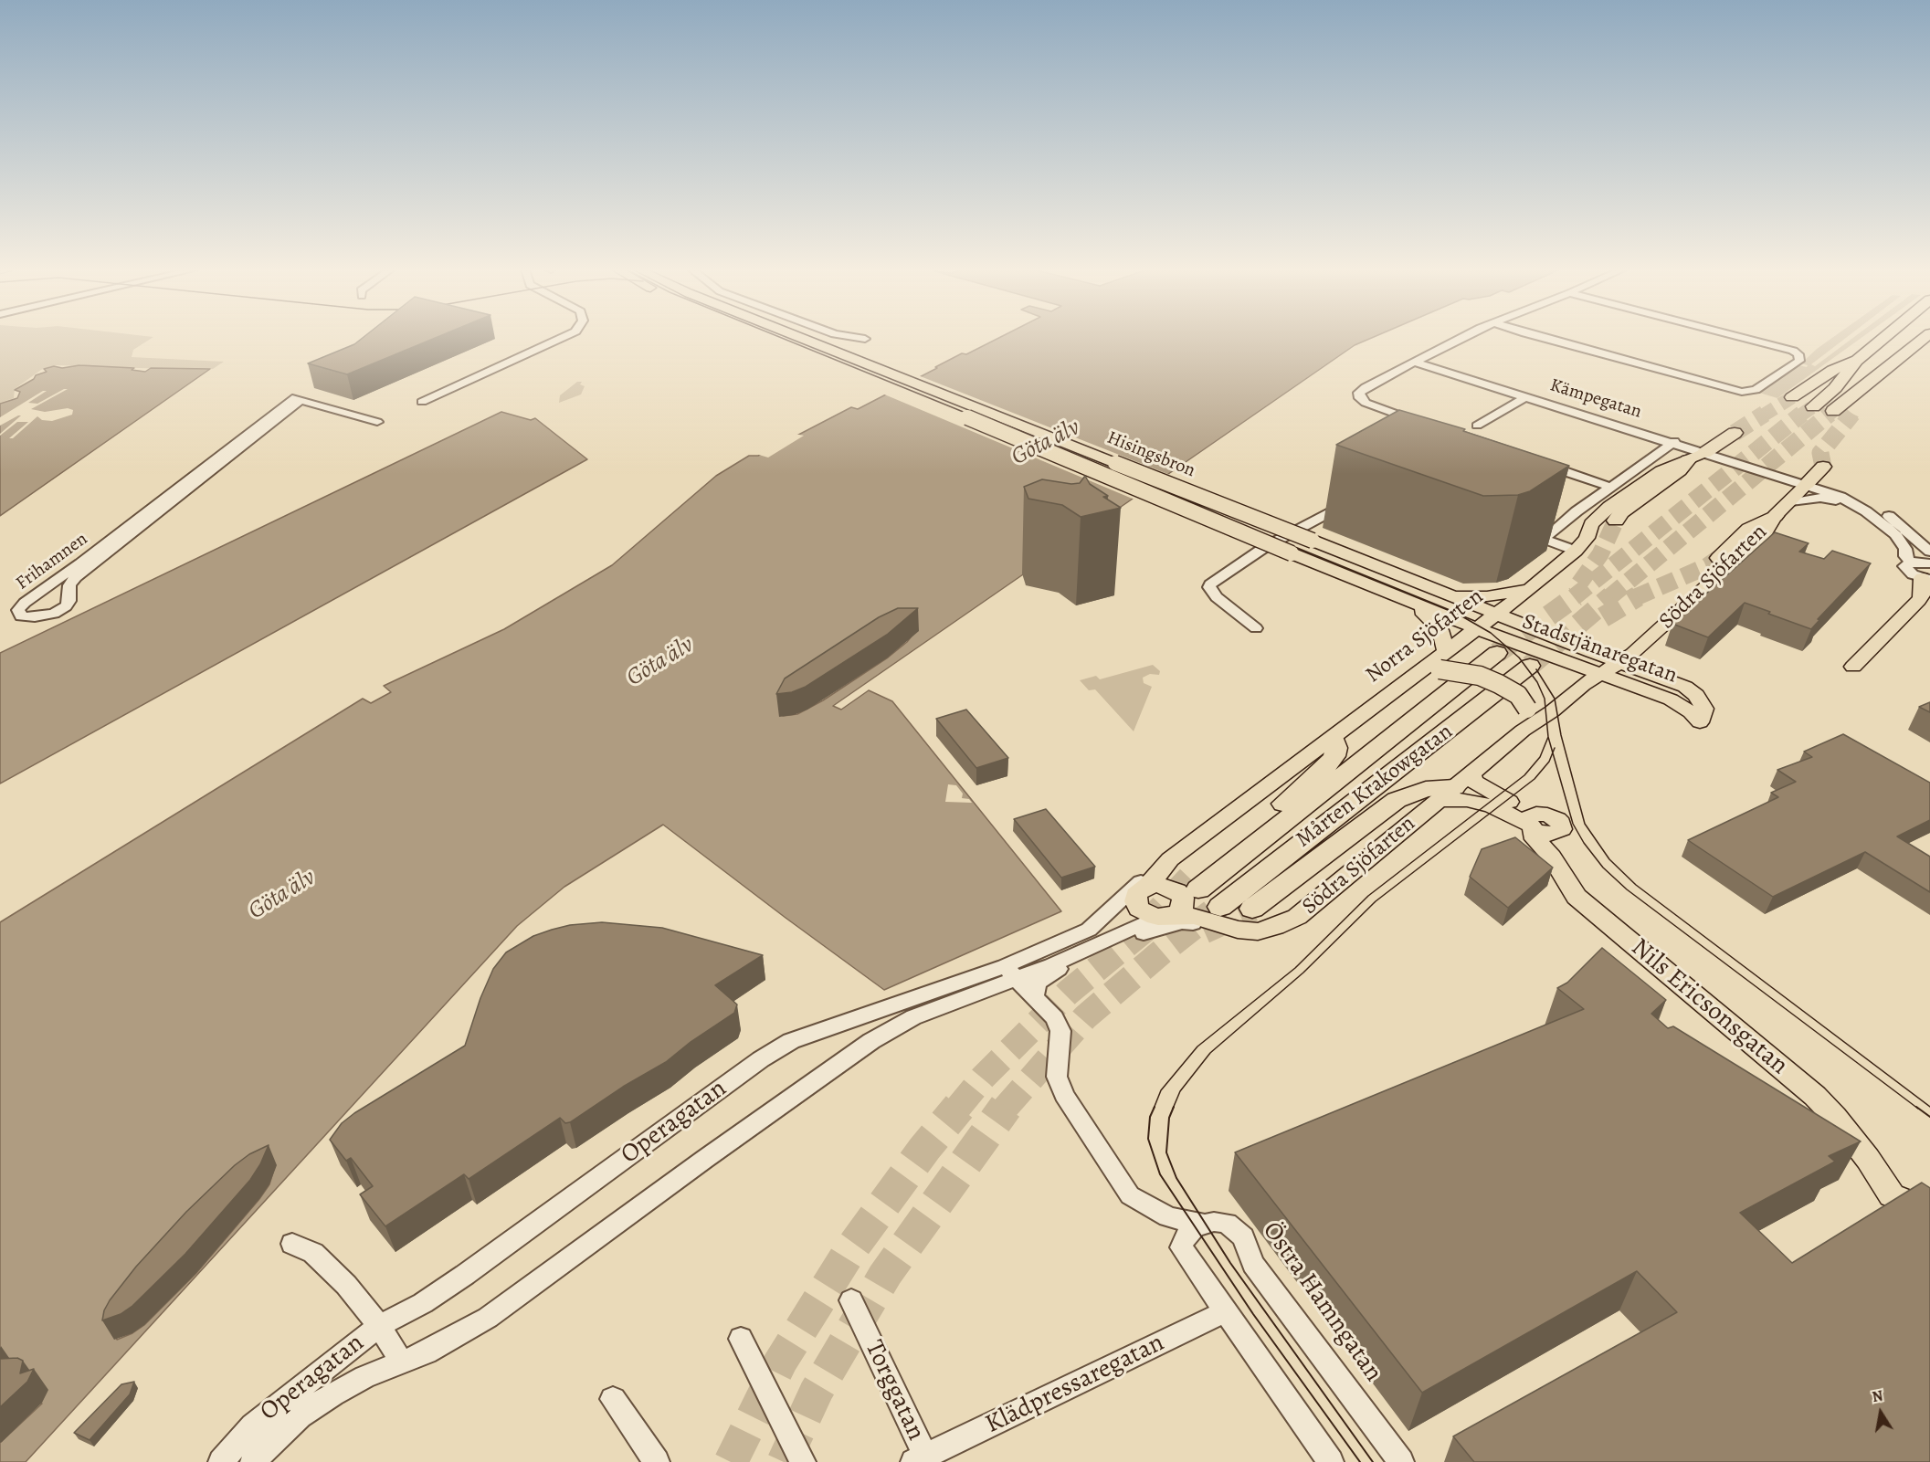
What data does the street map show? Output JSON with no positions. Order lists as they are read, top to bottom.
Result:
{
  "streets": {
    "highway": ["Mårten Krakowgatan"],
    "main road": [
      "Hisingsbron",
      "Södra Sjöfarten",
      "Norra Sjöfarten",
      "Stadstjänaregatan",
      "Nils Ericsonsgatan"
    ],
    "street": [
      "Kämpegatan",
      "Frihamnen",
      "Operagatan",
      "Östra Hamngatan",
      "Klädpressaregatan",
      "Torggatan"
    ]
  },
  "crossings": [
    ["Kämpegatan", "Södra Sjöfarten"],
    ["Kämpegatan", "Norra Sjöfarten"],
    ["Hisingsbron", "Norra Sjöfarten"],
    ["Hisingsbron", "Stadstjänaregatan"],
    ["Södra Sjöfarten", "Stadstjänaregatan"],
    ["Södra Sjöfarten", "Mårten Krakowgatan"],
    ["Södra Sjöfarten", "Operagatan"],
    ["Norra Sjöfarten", "Stadstjänaregatan"],
    ["Norra Sjöfarten", "Mårten Krakowgatan"],
    ["Norra Sjöfarten", "Operagatan"],
    ["Operagatan", "Östra Hamngatan"],
    ["Klädpressaregatan", "Torggatan"]
  ],
  "water": ["Göta älv"],
  "north": "top"
}
